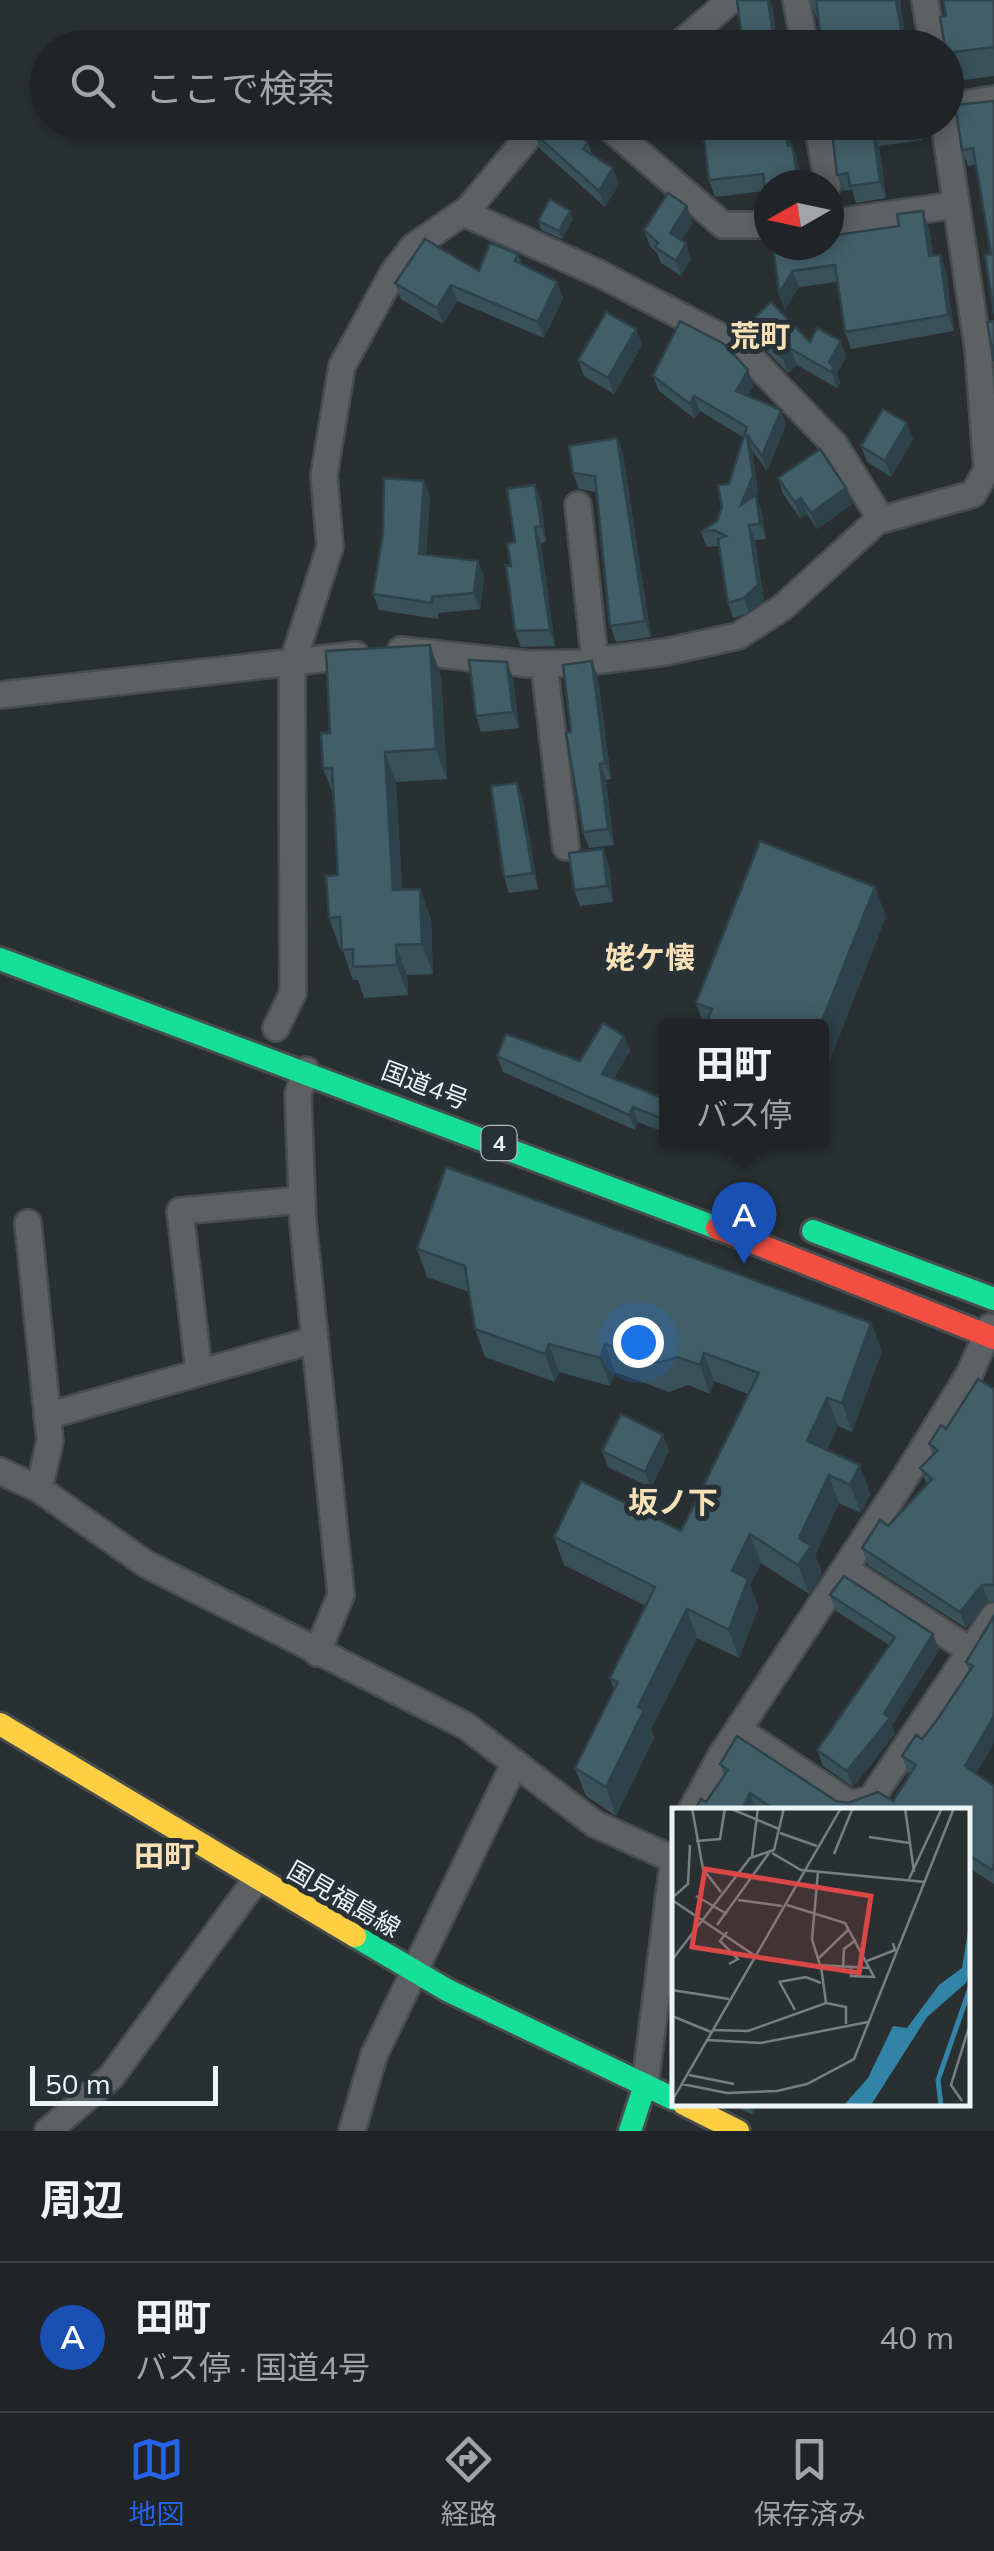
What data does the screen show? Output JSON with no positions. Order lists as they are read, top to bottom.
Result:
{
  "streets": {
    "main road": ["国道4号", "4", "国見福島線"]
  },
  "districts": [
    "荒町",
    "姥ケ懐",
    "坂ノ下",
    "田町"
  ],
  "scale_bar": "50 m",
  "north": "left",
  "page": {
    "search": "ここで検索",
    "popup": ["田町", "バス停"],
    "pins": "A",
    "scale": "50 m",
    "heading": "周辺",
    "list": [
      {
        "mark": "A",
        "name": "田町",
        "note": "バス停 · 国道4号",
        "value": "40 m"
      }
    ],
    "nav": ["地図", "経路", "保存済み"]
  }
}
